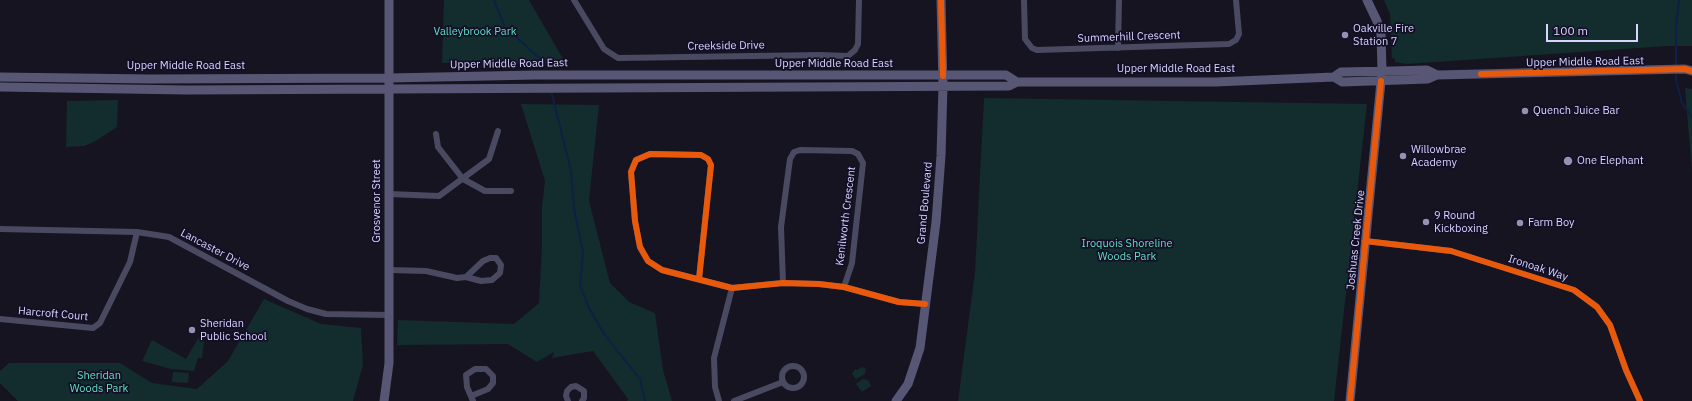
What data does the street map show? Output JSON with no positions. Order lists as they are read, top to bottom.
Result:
{
  "streets": {
    "main road": [
      "Upper Middle Road East",
      "Grosvenor Street",
      "Grand Boulevard",
      "Joshuas Creek Drive"
    ],
    "street": [
      "Summerhill Crescent",
      "Creekside Drive",
      "Kenilworth Crescent",
      "Lancaster Drive",
      "Ironoak Way",
      "Harcroft Court"
    ]
  },
  "crossings": [
    ["Upper Middle Road East", "Grosvenor Street"],
    ["Upper Middle Road East", "Grand Boulevard"],
    ["Upper Middle Road East", "Joshuas Creek Drive"],
    ["Grosvenor Street", "Lancaster Drive"],
    ["Joshuas Creek Drive", "Ironoak Way"],
    ["Lancaster Drive", "Harcroft Court"]
  ],
  "parks": ["Valleybrook Park", "Iroquois Shoreline Woods Park", "Sheridan Woods Park"],
  "places": [
    "Oakville Fire Station 7",
    "Quench Juice Bar",
    "Willowbrae Academy",
    "One Elephant",
    "9 Round Kickboxing",
    "Farm Boy",
    "Sheridan Public School"
  ],
  "scale_bar": "100 m"
}
